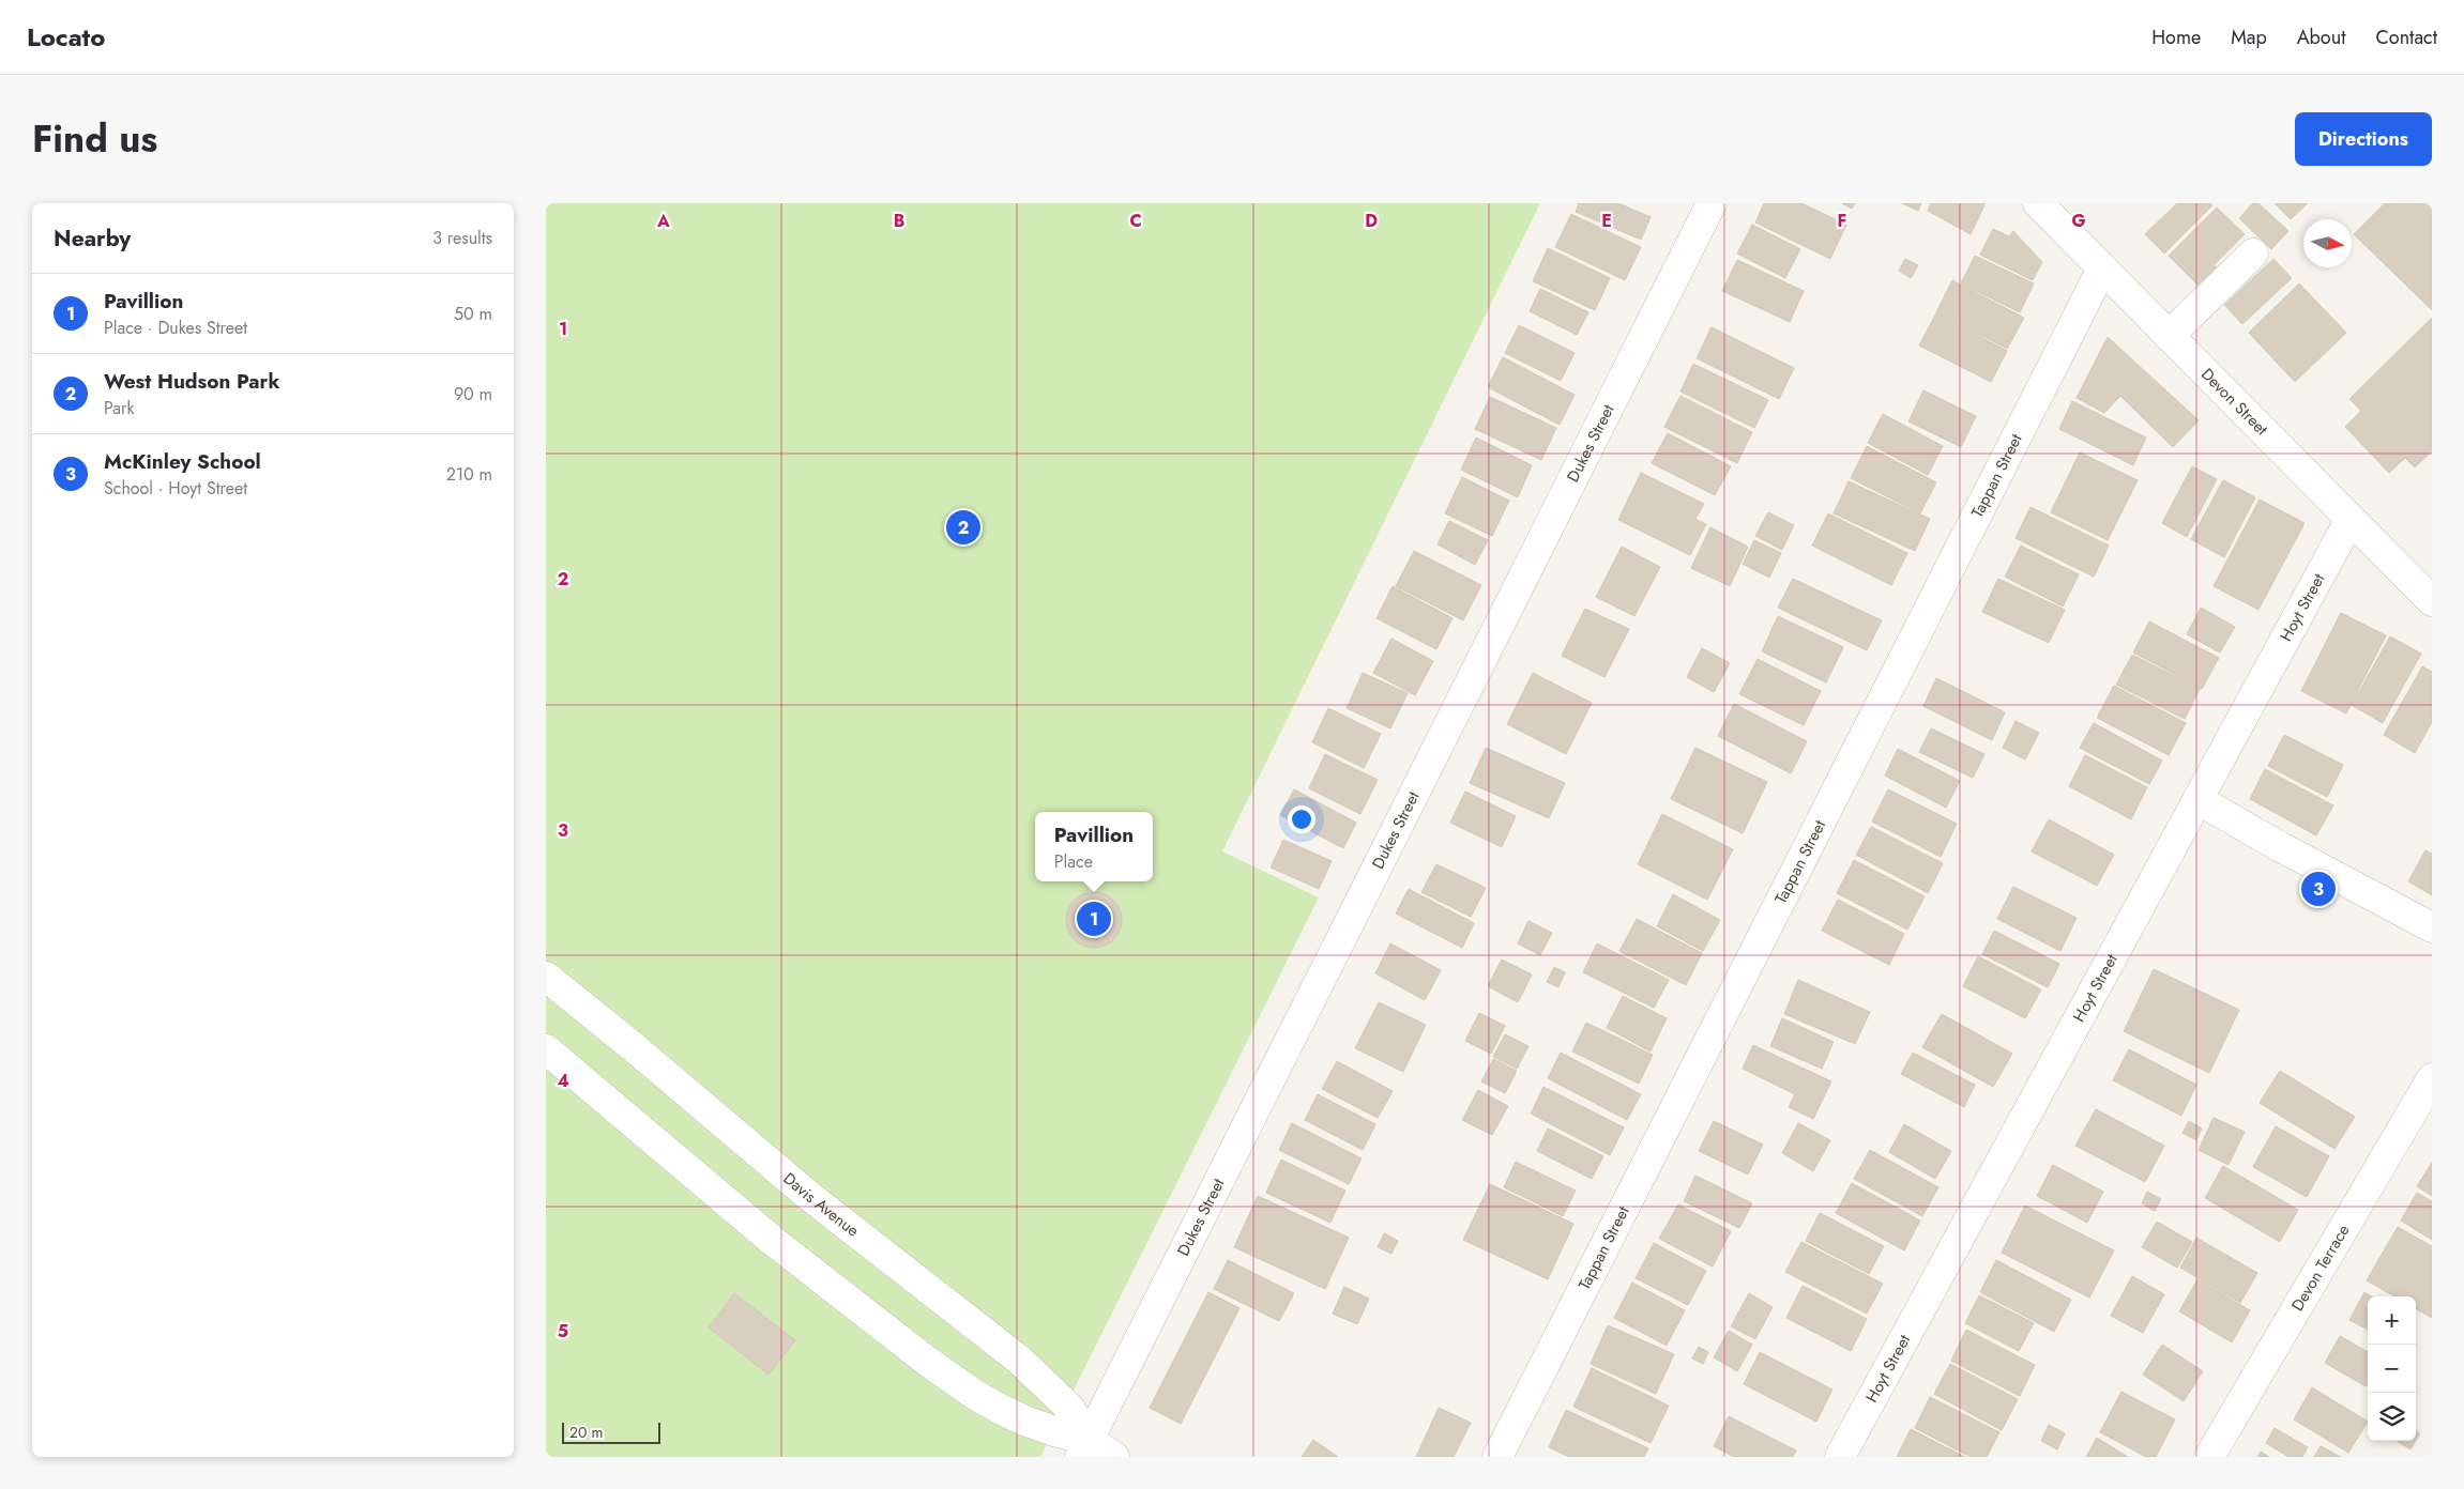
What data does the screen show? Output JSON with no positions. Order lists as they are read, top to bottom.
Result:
{
  "streets": {
    "street": [
      "Devon Street",
      "Dukes Street",
      "Tappan Street",
      "Hoyt Street",
      "Davis Avenue",
      "Devon Terrace"
    ]
  },
  "crossings": [
    ["Devon Street", "Tappan Street"],
    ["Devon Street", "Hoyt Street"],
    ["Dukes Street", "Davis Avenue"]
  ],
  "scale_bar": "20 m",
  "north": "right",
  "page": {
    "header": "Locato",
    "nav": [
      "Home",
      "Map",
      "About",
      "Contact"
    ],
    "title": "Find us",
    "buttons": "Directions",
    "heading": ["Nearby", "3 results"],
    "list": [
      {
        "mark": "1",
        "name": "Pavillion",
        "note": "Place · Dukes Street",
        "value": "50 m"
      },
      {
        "mark": "2",
        "name": "West Hudson Park",
        "note": "Park",
        "value": "90 m"
      },
      {
        "mark": "3",
        "name": "McKinley School",
        "note": "School · Hoyt Street",
        "value": "210 m"
      }
    ],
    "pins": ["2", "3", "1"],
    "popup": ["Pavillion", "Place"],
    "map_buttons": ["+", "−"],
    "scale": "20 m"
  },
  "grid": {
    "columns": [
      "A",
      "B",
      "C",
      "D",
      "E",
      "F",
      "G"
    ],
    "rows": [
      "1",
      "2",
      "3",
      "4",
      "5"
    ]
  }
}
